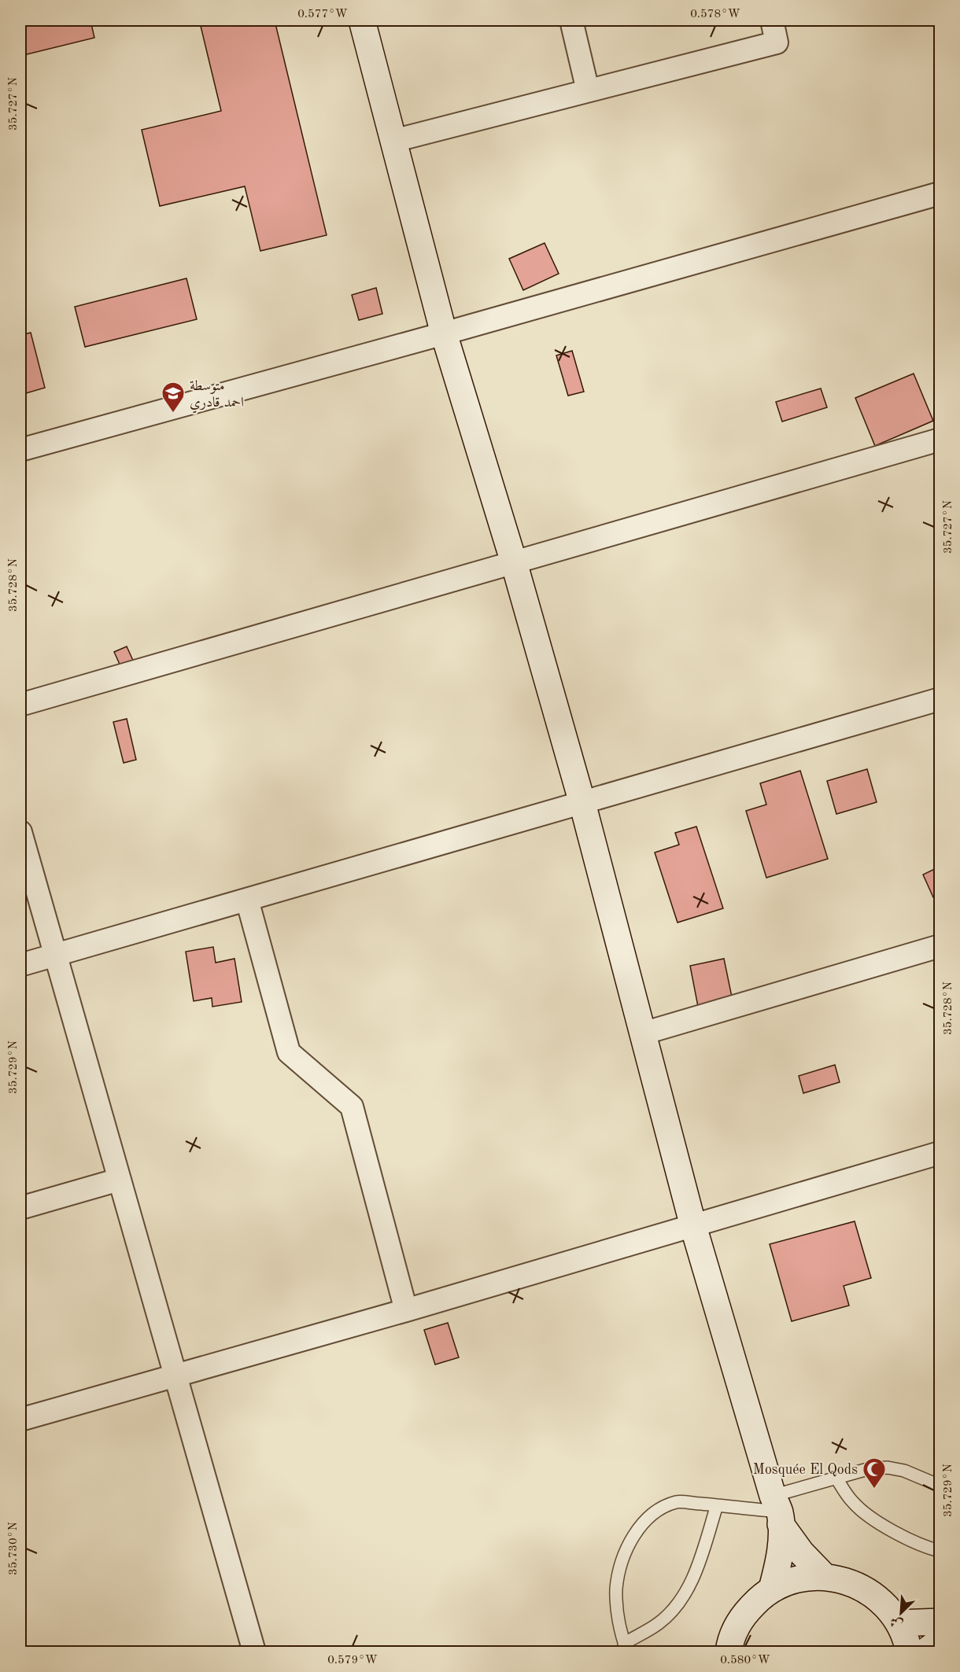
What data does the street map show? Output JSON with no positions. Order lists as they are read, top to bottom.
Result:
{
  "places": {
    "school or university": ["متوسطة احمد قادري"],
    "mosque": ["Mosquée El Qods"]
  },
  "north": "bottom left",
  "coordinates": [
    "0.577°W",
    "0.578°W",
    "35.727°N",
    "35.728°N",
    "35.729°N",
    "35.730°N",
    "0.579°W",
    "0.580°W"
  ]
}
